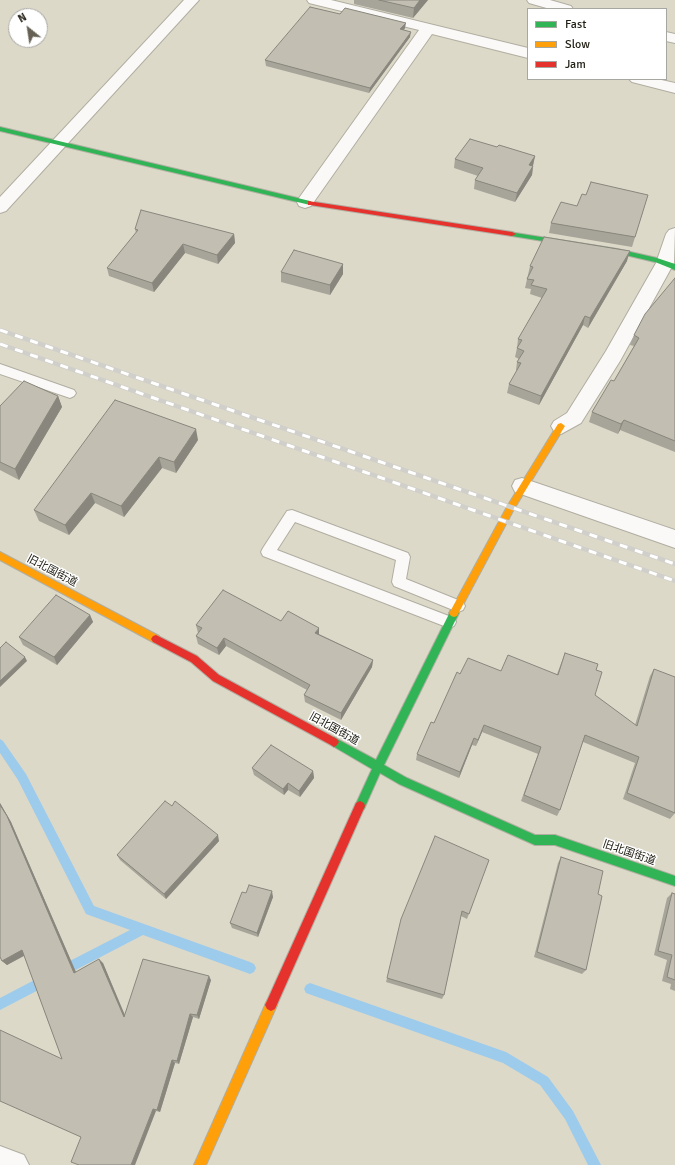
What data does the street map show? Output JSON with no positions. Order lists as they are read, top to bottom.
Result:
{
  "streets": {
    "street": ["旧北国街道"]
  },
  "legend": ["Fast", "Slow", "Jam"],
  "north": "top left"
}
